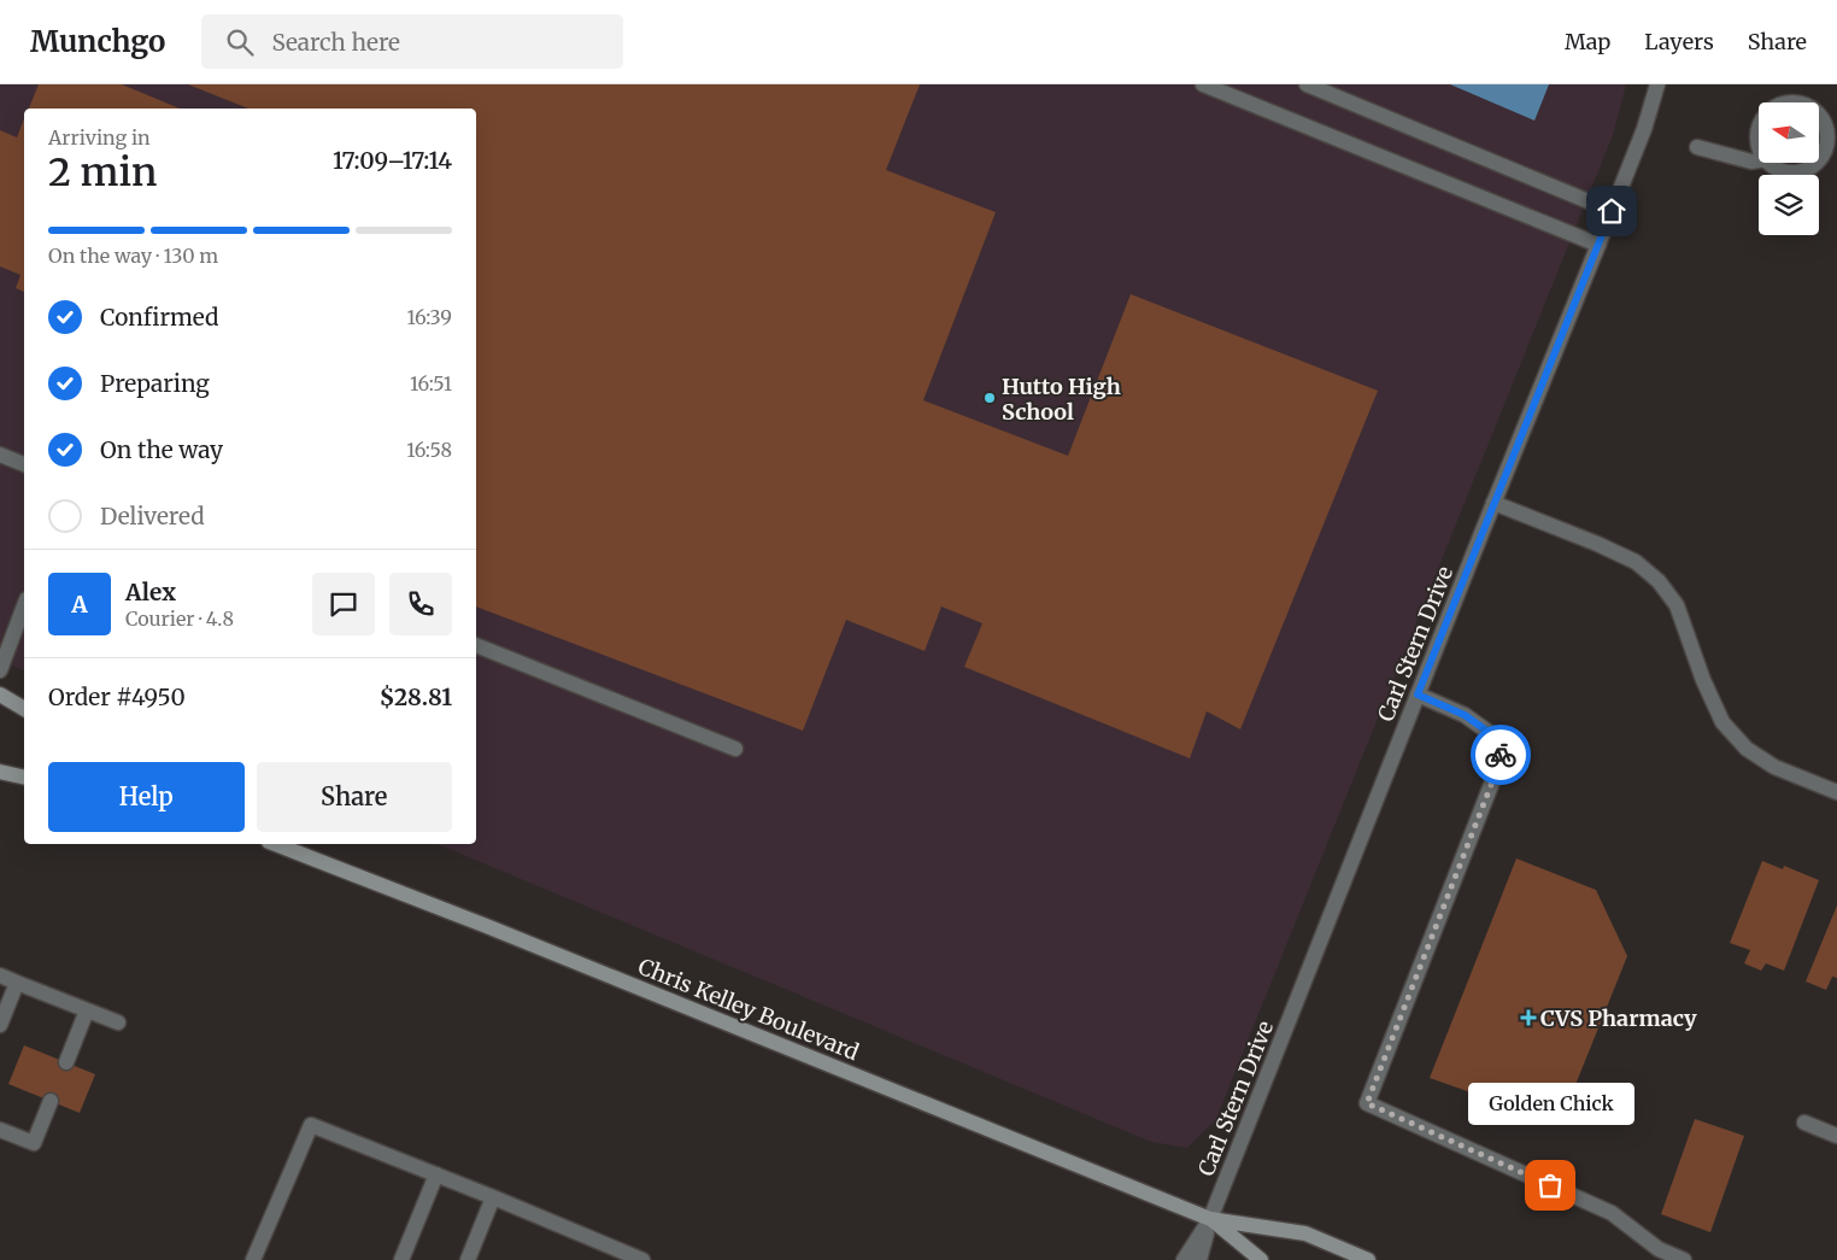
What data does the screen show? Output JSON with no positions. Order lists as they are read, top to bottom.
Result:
{
  "streets": {
    "main road": ["Chris Kelley Boulevard"],
    "street": ["Carl Stern Drive"]
  },
  "crossings": [
    ["Carl Stern Drive", "Chris Kelley Boulevard"]
  ],
  "places": {
    "other": ["Hutto High School", "Golden Chick"],
    "health": ["CVS Pharmacy"]
  },
  "north": "left",
  "page": {
    "header": "Munchgo",
    "search": "Search here",
    "nav": ["Map", "Layers", "Share"],
    "heading": ["2 min", "Arriving in", "17:09–17:14"],
    "panel": [
      "Alex",
      "Courier · 4.8",
      "Order #4950",
      "$28.81"
    ],
    "bar": "On the way · 130 m",
    "list": [
      ["Confirmed", "16:39"],
      ["Preparing", "16:51"],
      ["On the way", "16:58"],
      "Delivered"
    ],
    "round": "A",
    "buttons": ["Help", "Share"],
    "bubble": "Golden Chick"
  }
}
